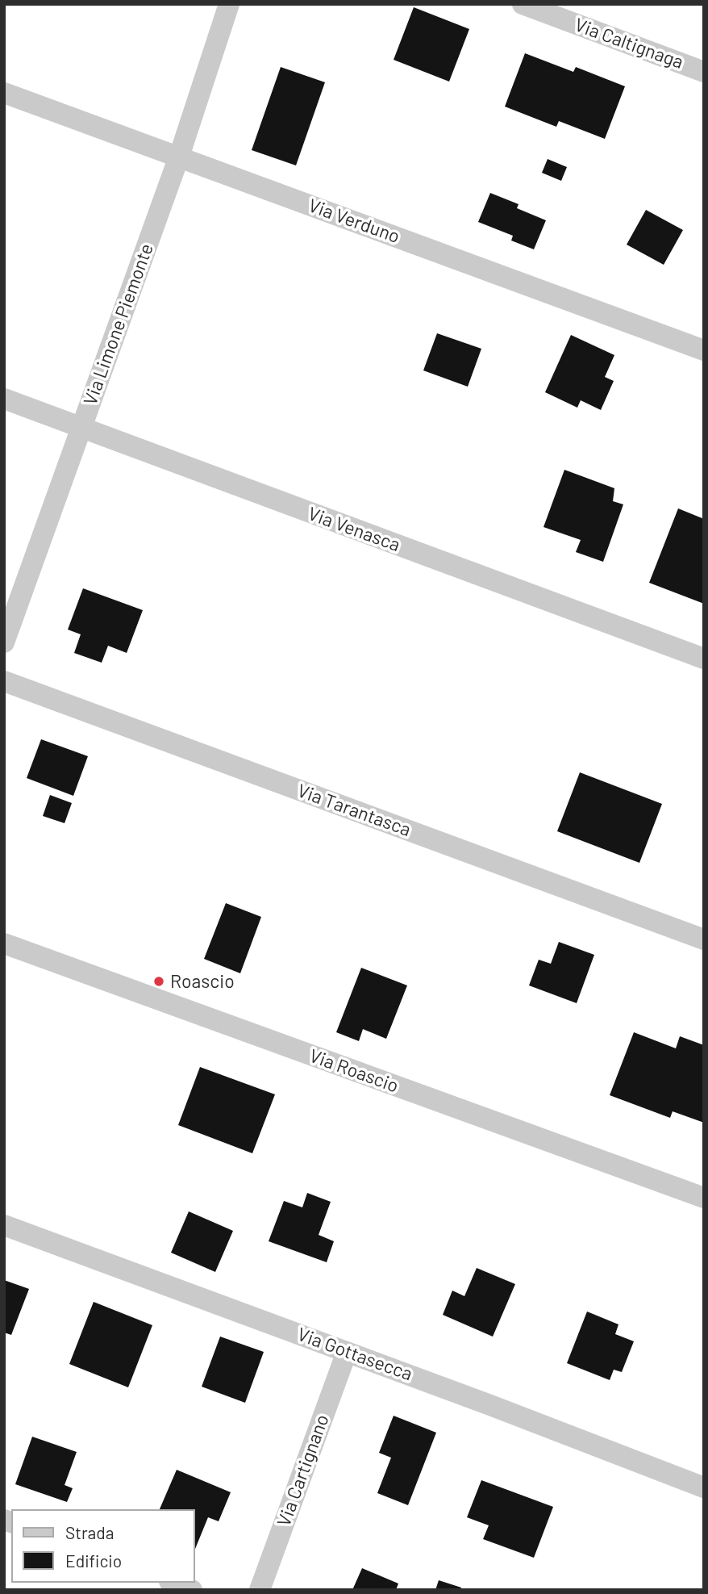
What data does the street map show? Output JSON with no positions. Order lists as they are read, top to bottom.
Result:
{
  "streets": {
    "street": [
      "Via Caltignaga",
      "Via Verduno",
      "Via Limone Piemonte",
      "Via Venasca",
      "Via Tarantasca",
      "Via Roascio",
      "Via Gottasecca",
      "Via Cartignano"
    ]
  },
  "crossings": [
    ["Via Verduno", "Via Limone Piemonte"],
    ["Via Limone Piemonte", "Via Venasca"],
    ["Via Gottasecca", "Via Cartignano"]
  ],
  "places": ["Roascio"],
  "legend": ["Strada", "Edificio"]
}
